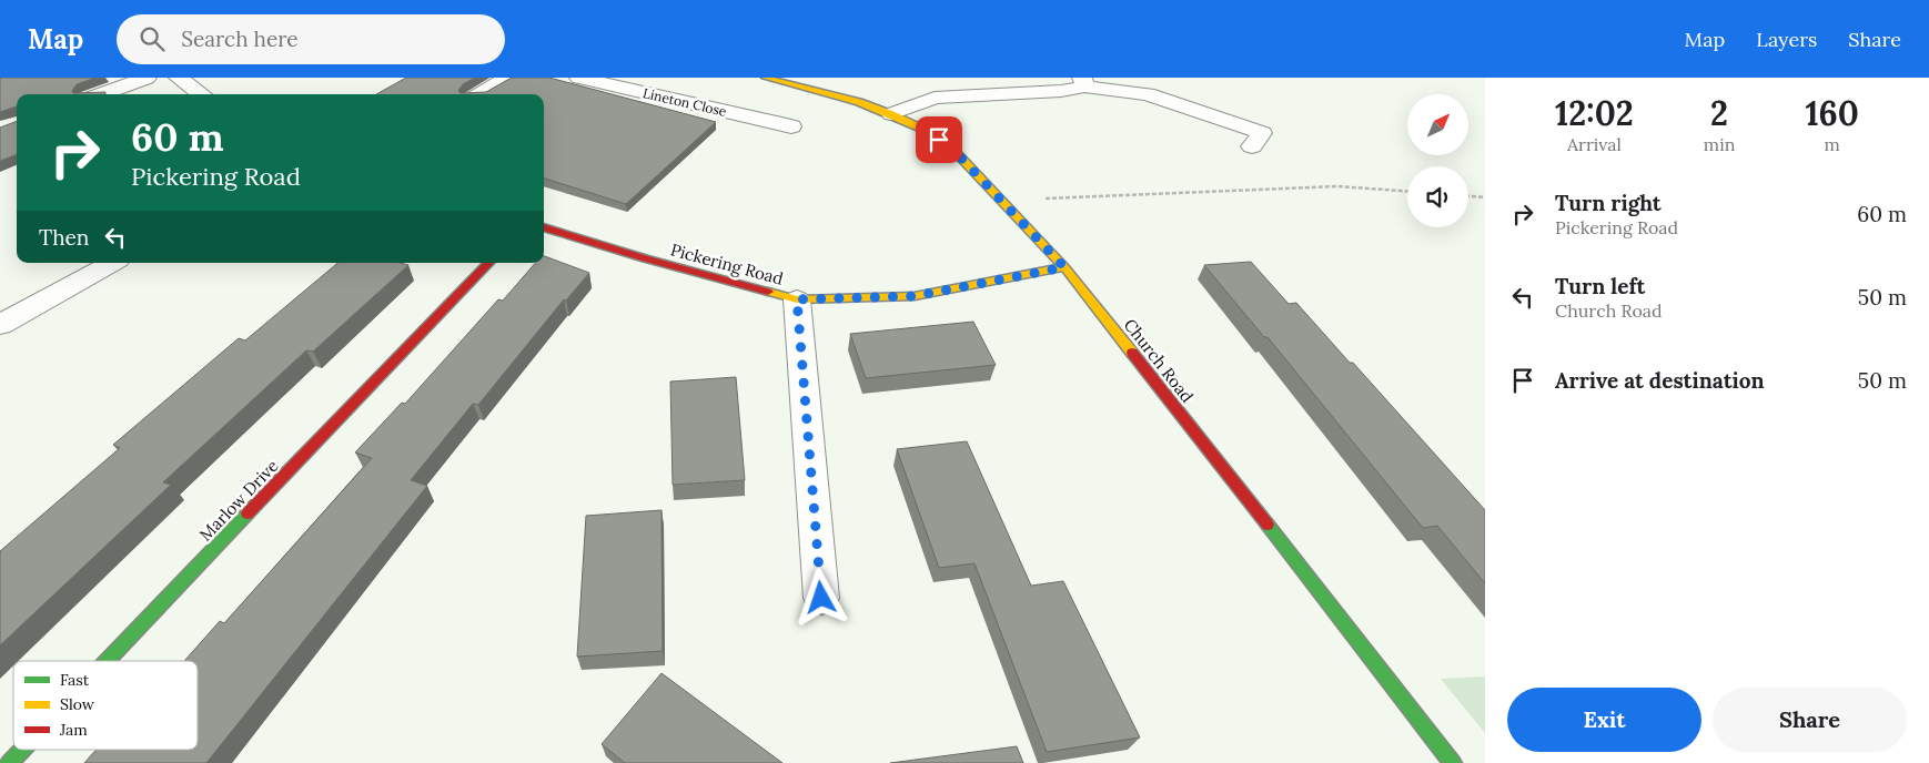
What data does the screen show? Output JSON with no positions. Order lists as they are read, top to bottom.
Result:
{
  "streets": {
    "street": [
      "Lineton Close",
      "Pickering Road",
      "Church Road",
      "Marlow Drive"
    ]
  },
  "crossings": [
    ["Pickering Road", "Church Road"]
  ],
  "legend": ["Fast", "Slow", "Jam"],
  "north": "top right",
  "page": {
    "header": "Map",
    "search": "Search here",
    "nav": ["Map", "Layers", "Share"],
    "eta": [
      "12:02",
      "Arrival",
      "2",
      "min",
      "160",
      "m"
    ],
    "turn": ["60 m", "Pickering Road"],
    "list": [
      {
        "name": "Turn right",
        "note": "Pickering Road",
        "value": "60 m"
      },
      {
        "name": "Turn left",
        "note": "Church Road",
        "value": "50 m"
      },
      {
        "name": "Arrive at destination",
        "value": "50 m"
      }
    ],
    "then": "Then",
    "buttons": ["Exit", "Share"]
  }
}
